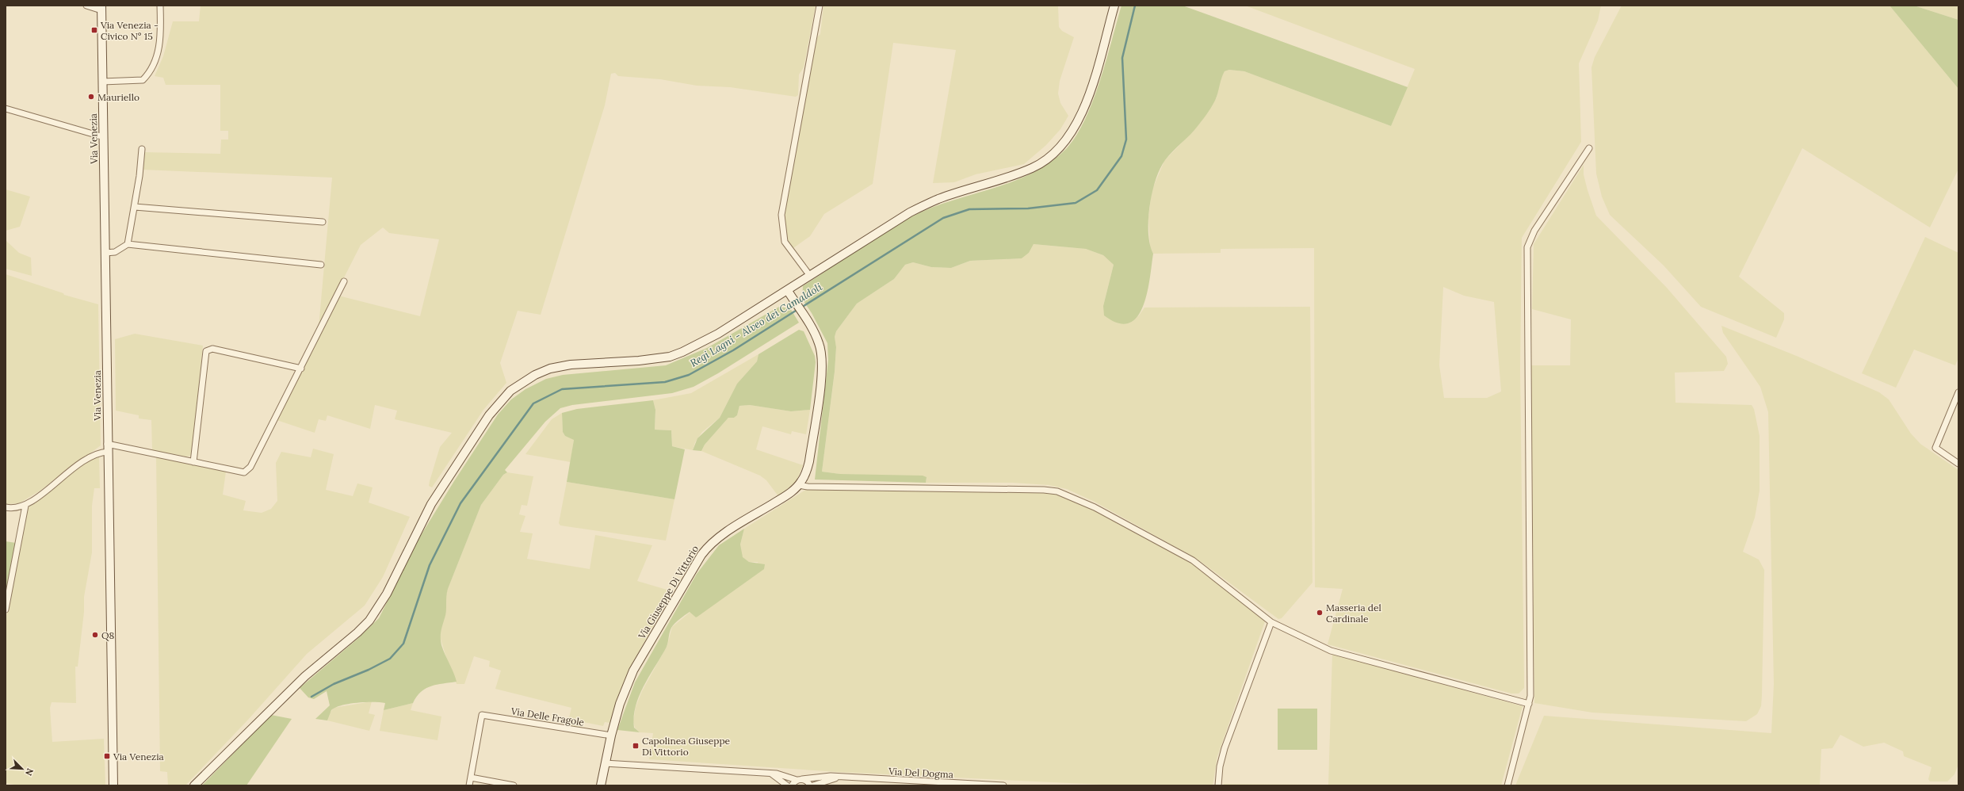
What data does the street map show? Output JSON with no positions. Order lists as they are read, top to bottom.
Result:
{
  "streets": {
    "street": [
      "Via Venezia",
      "Via Giuseppe Di Vittorio",
      "Via Delle Fragole",
      "Via Del Dogma"
    ]
  },
  "crossings": [
    ["Via Giuseppe Di Vittorio", "Via Delle Fragole"]
  ],
  "water": ["Regi Lagni - Alveo dei Camaldoli"],
  "places": {
    "transit": ["Via Venezia - Civico N° 15", "Capolinea Giuseppe Di Vittorio", "Via Venezia"],
    "other": ["Mauriello", "Masseria del Cardinale", "Q8"]
  },
  "north": "bottom right"
}
